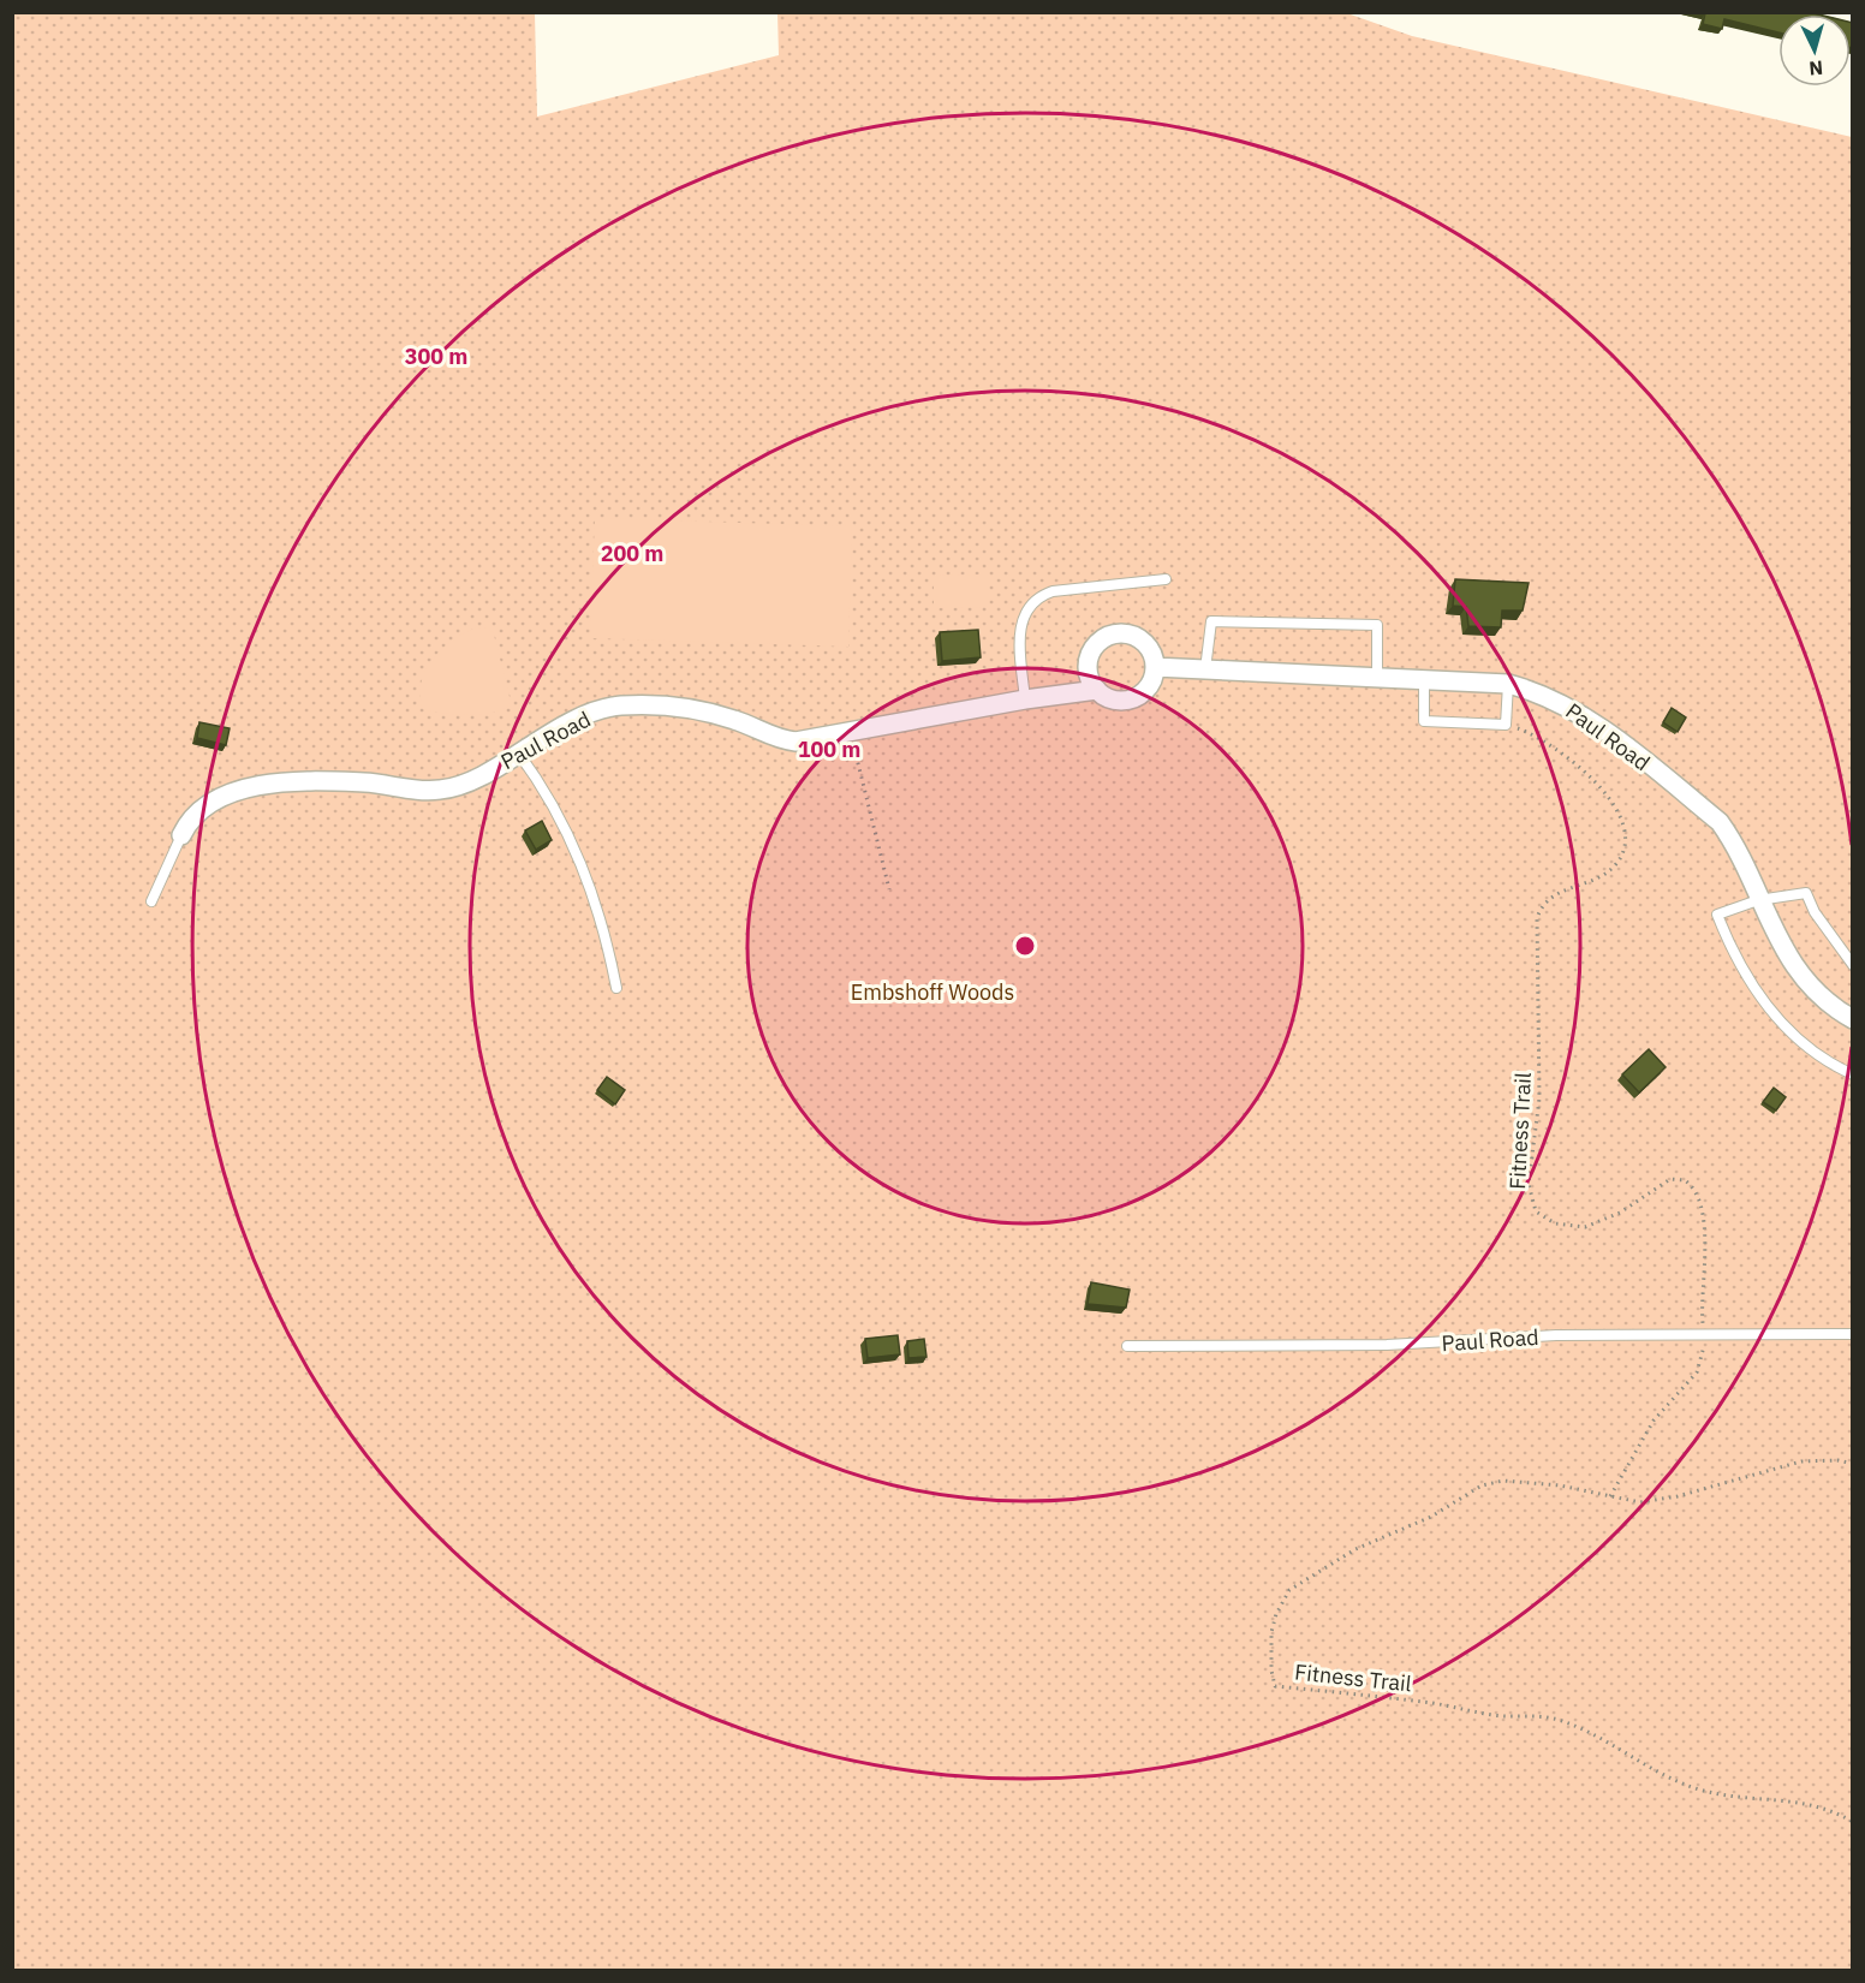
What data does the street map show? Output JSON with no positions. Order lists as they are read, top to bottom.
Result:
{
  "streets": {
    "street": ["Paul Road"],
    "path": ["Fitness Trail"]
  },
  "crossings": [
    ["Paul Road", "Fitness Trail"]
  ],
  "parks": ["Embshoff Woods"],
  "north": "bottom",
  "rings": ["300 m", "200 m", "100 m"]
}
